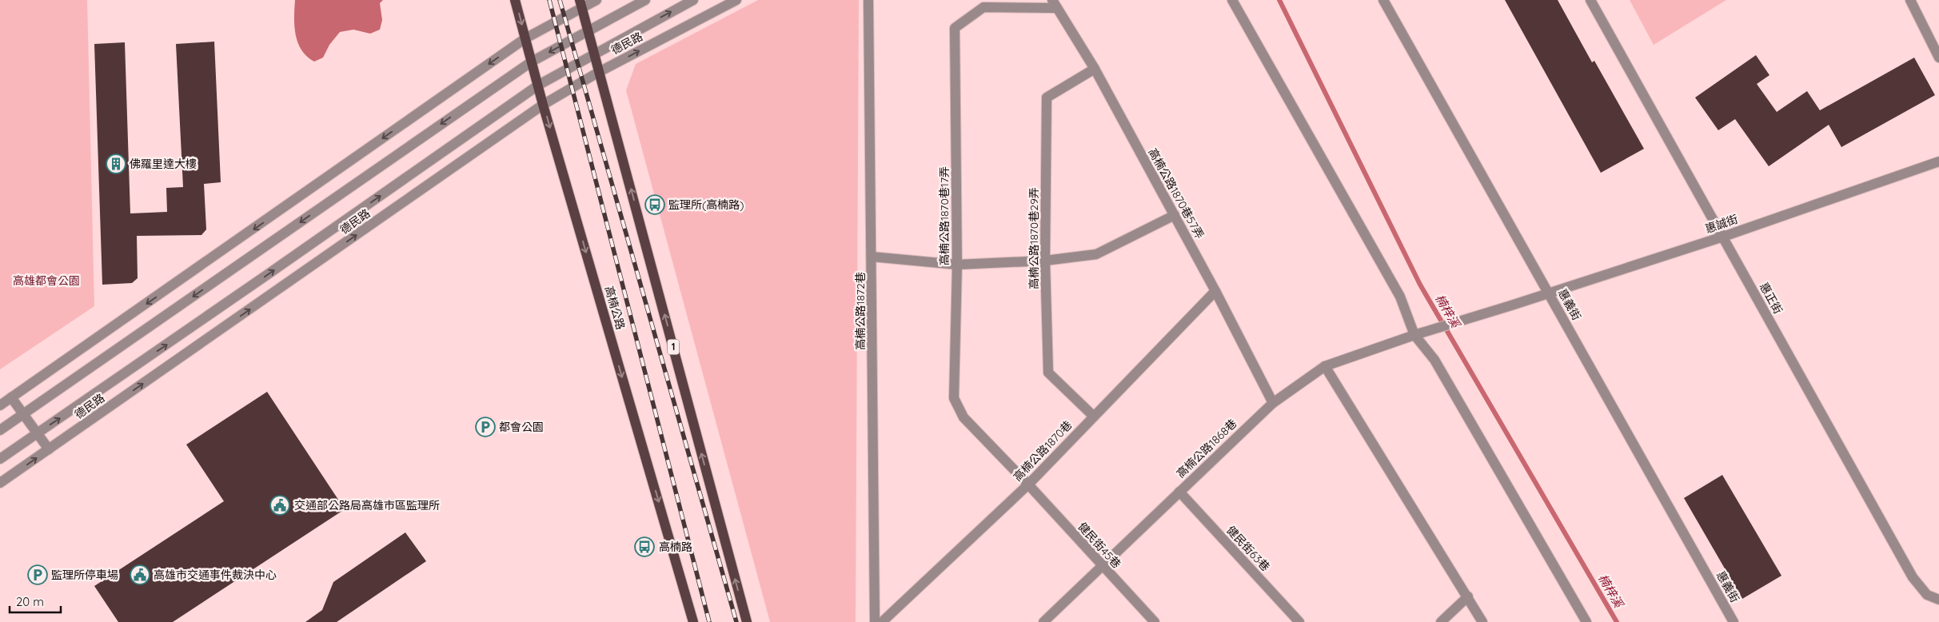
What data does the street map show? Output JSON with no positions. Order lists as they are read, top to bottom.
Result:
{
  "streets": {
    "main road": ["高楠公路", "1"],
    "street": [
      "德民路",
      "高楠公路1870巷57弄",
      "高楠公路1870巷17弄",
      "惠誠街",
      "高楠公路1870巷29弄",
      "惠正街",
      "惠義街",
      "高楠公路1872巷",
      "高楠公路1868巷",
      "高楠公路1870巷",
      "健民街45巷",
      "健民街63巷"
    ]
  },
  "crossings": [
    ["德民路", "高楠公路"],
    ["德民路", "1"],
    ["高楠公路1870巷57弄", "高楠公路1870巷17弄"],
    ["高楠公路1870巷57弄", "高楠公路1870巷29弄"],
    ["高楠公路1870巷57弄", "高楠公路1868巷"],
    ["高楠公路1870巷57弄", "高楠公路1870巷"],
    ["高楠公路1870巷17弄", "高楠公路1870巷"],
    ["高楠公路1870巷17弄", "健民街45巷"],
    ["惠誠街", "惠正街"],
    ["惠誠街", "惠義街"],
    ["惠誠街", "高楠公路1868巷"],
    ["高楠公路1870巷29弄", "高楠公路1870巷"],
    ["高楠公路1868巷", "健民街45巷"],
    ["高楠公路1868巷", "健民街63巷"],
    ["高楠公路1870巷", "健民街45巷"]
  ],
  "water": ["楠梓溪"],
  "parks": ["高雄都會公園"],
  "places": {
    "building": ["佛羅里達大樓"],
    "bus stop": ["監理所(高楠路)", "高楠路"],
    "parking": ["都會公園", "監理所停車場"],
    "public building": ["交通部公路局高雄市區監理所", "高雄市交通事件裁決中心"]
  },
  "scale_bar": "20 m"
}
